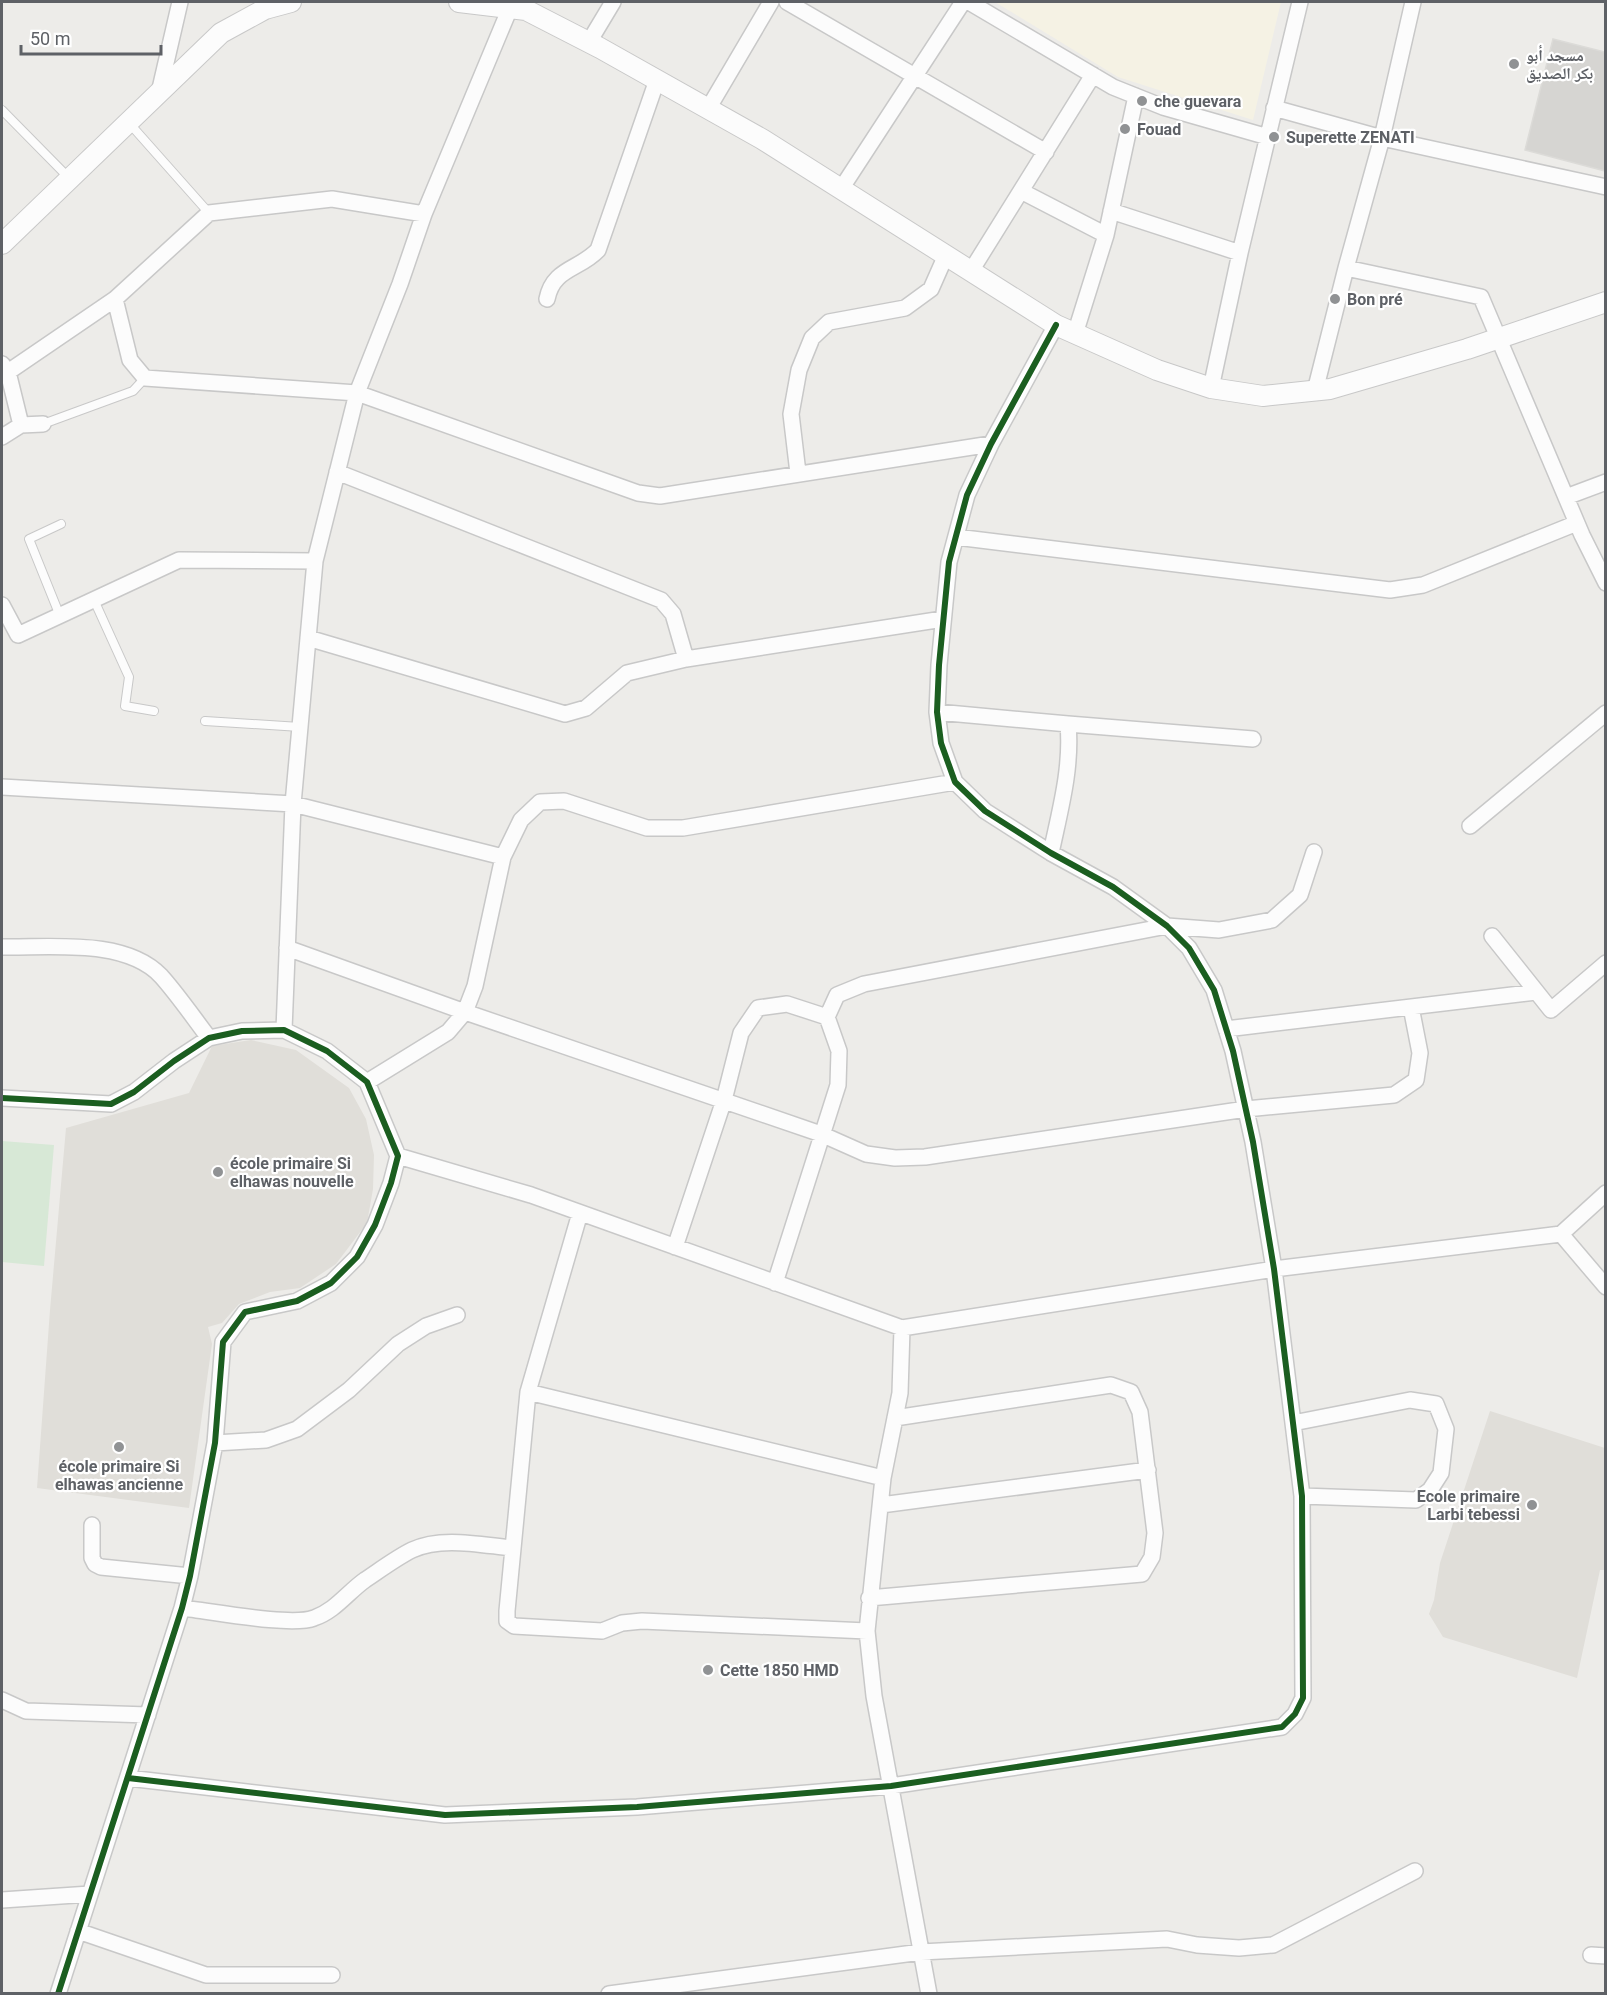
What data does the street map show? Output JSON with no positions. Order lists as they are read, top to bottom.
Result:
{
  "places": [
    "مسجد أبو بكر الصديق",
    "che guevara",
    "Fouad",
    "Superette ZENATI",
    "Bon pré",
    "école primaire Si elhawas nouvelle",
    "école primaire Si elhawas ancienne",
    "Ecole primaire Larbi tebessi",
    "Cette 1850 HMD"
  ],
  "scale_bar": "50 m"
}
